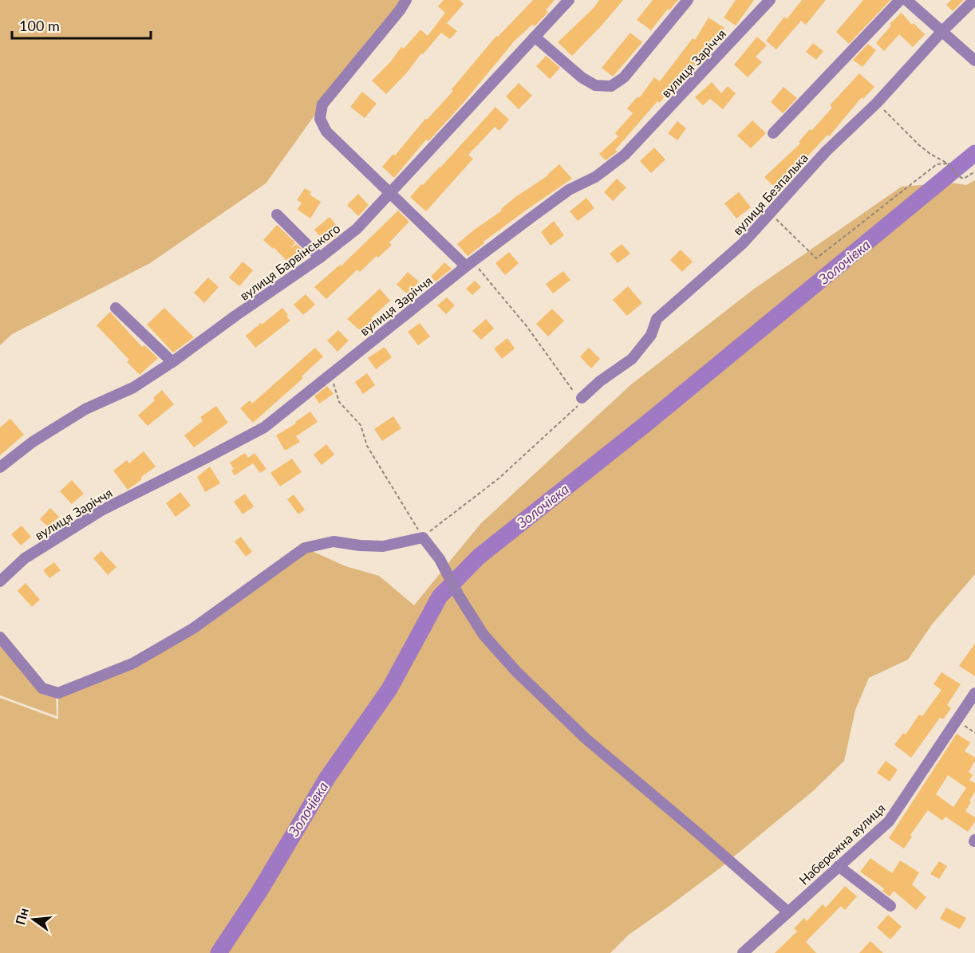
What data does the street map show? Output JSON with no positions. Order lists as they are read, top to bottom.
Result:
{
  "streets": {
    "street": [
      "вулиця Заріччя",
      "вулиця Безпалька",
      "вулиця Барвінського",
      "Набережна вулиця"
    ]
  },
  "water": ["Золочівка"],
  "scale_bar": "100 m",
  "north": "left"
}
